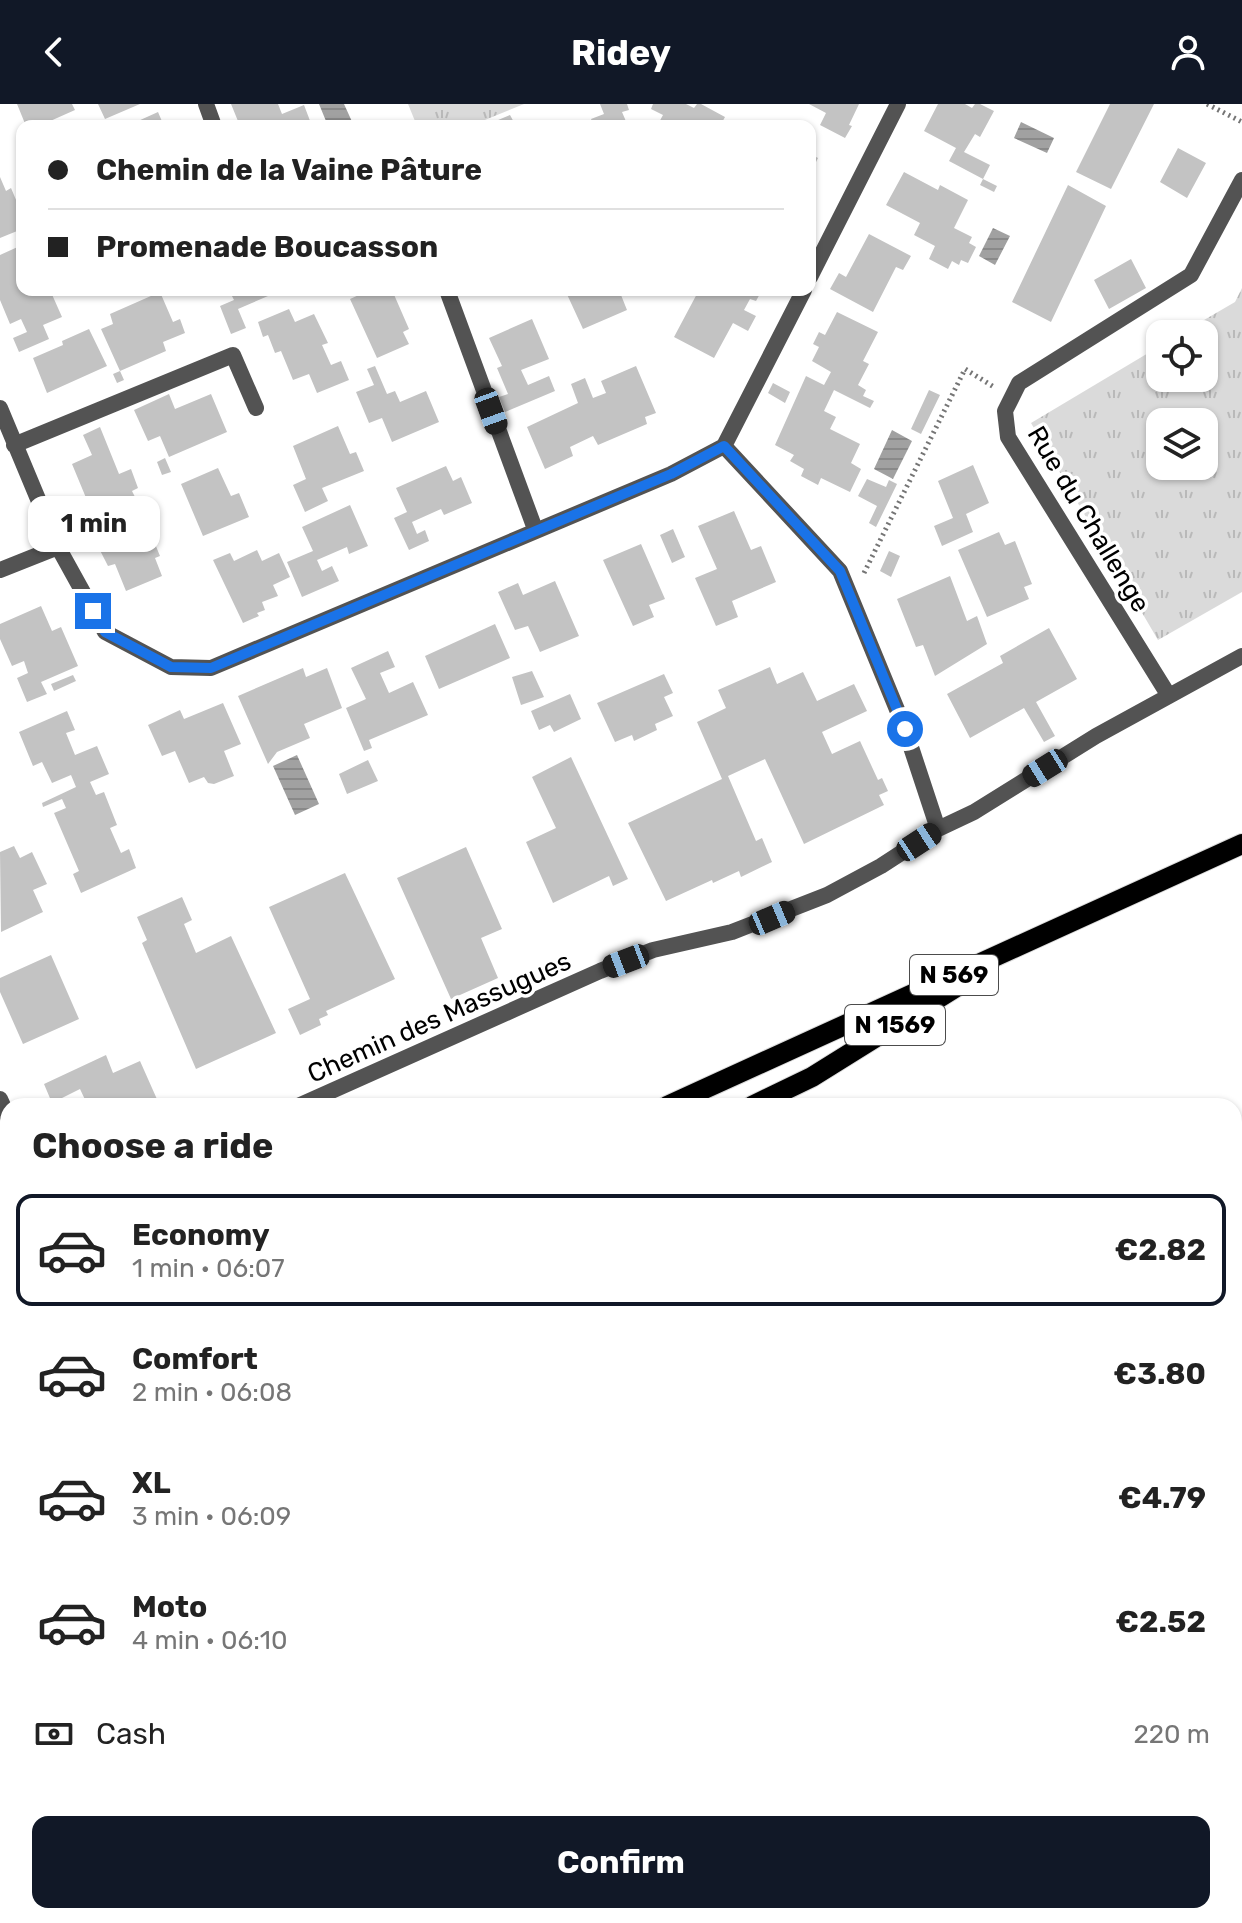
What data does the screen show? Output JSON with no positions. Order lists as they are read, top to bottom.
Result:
{
  "streets": {
    "main road": ["N 569", "N 1569"],
    "street": ["Rue du Challenge", "Chemin des Massugues"]
  },
  "crossings": [
    ["Rue du Challenge", "Chemin des Massugues"],
    ["N 569", "N 1569"]
  ],
  "page": {
    "header": "Ridey",
    "banner": ["Chemin de la Vaine Pâture", "Promenade Boucasson"],
    "bubble": "1 min",
    "heading": "Choose a ride",
    "list": [
      {
        "name": "Economy",
        "note": "1 min · 06:07",
        "value": "€2.82"
      },
      {
        "name": "Comfort",
        "note": "2 min · 06:08",
        "value": "€3.80"
      },
      {
        "name": "XL",
        "note": "3 min · 06:09",
        "value": "€4.79"
      },
      {
        "name": "Moto",
        "note": "4 min · 06:10",
        "value": "€2.52"
      }
    ],
    "pay": ["Cash", "220 m"],
    "buttons": "Confirm"
  }
}
